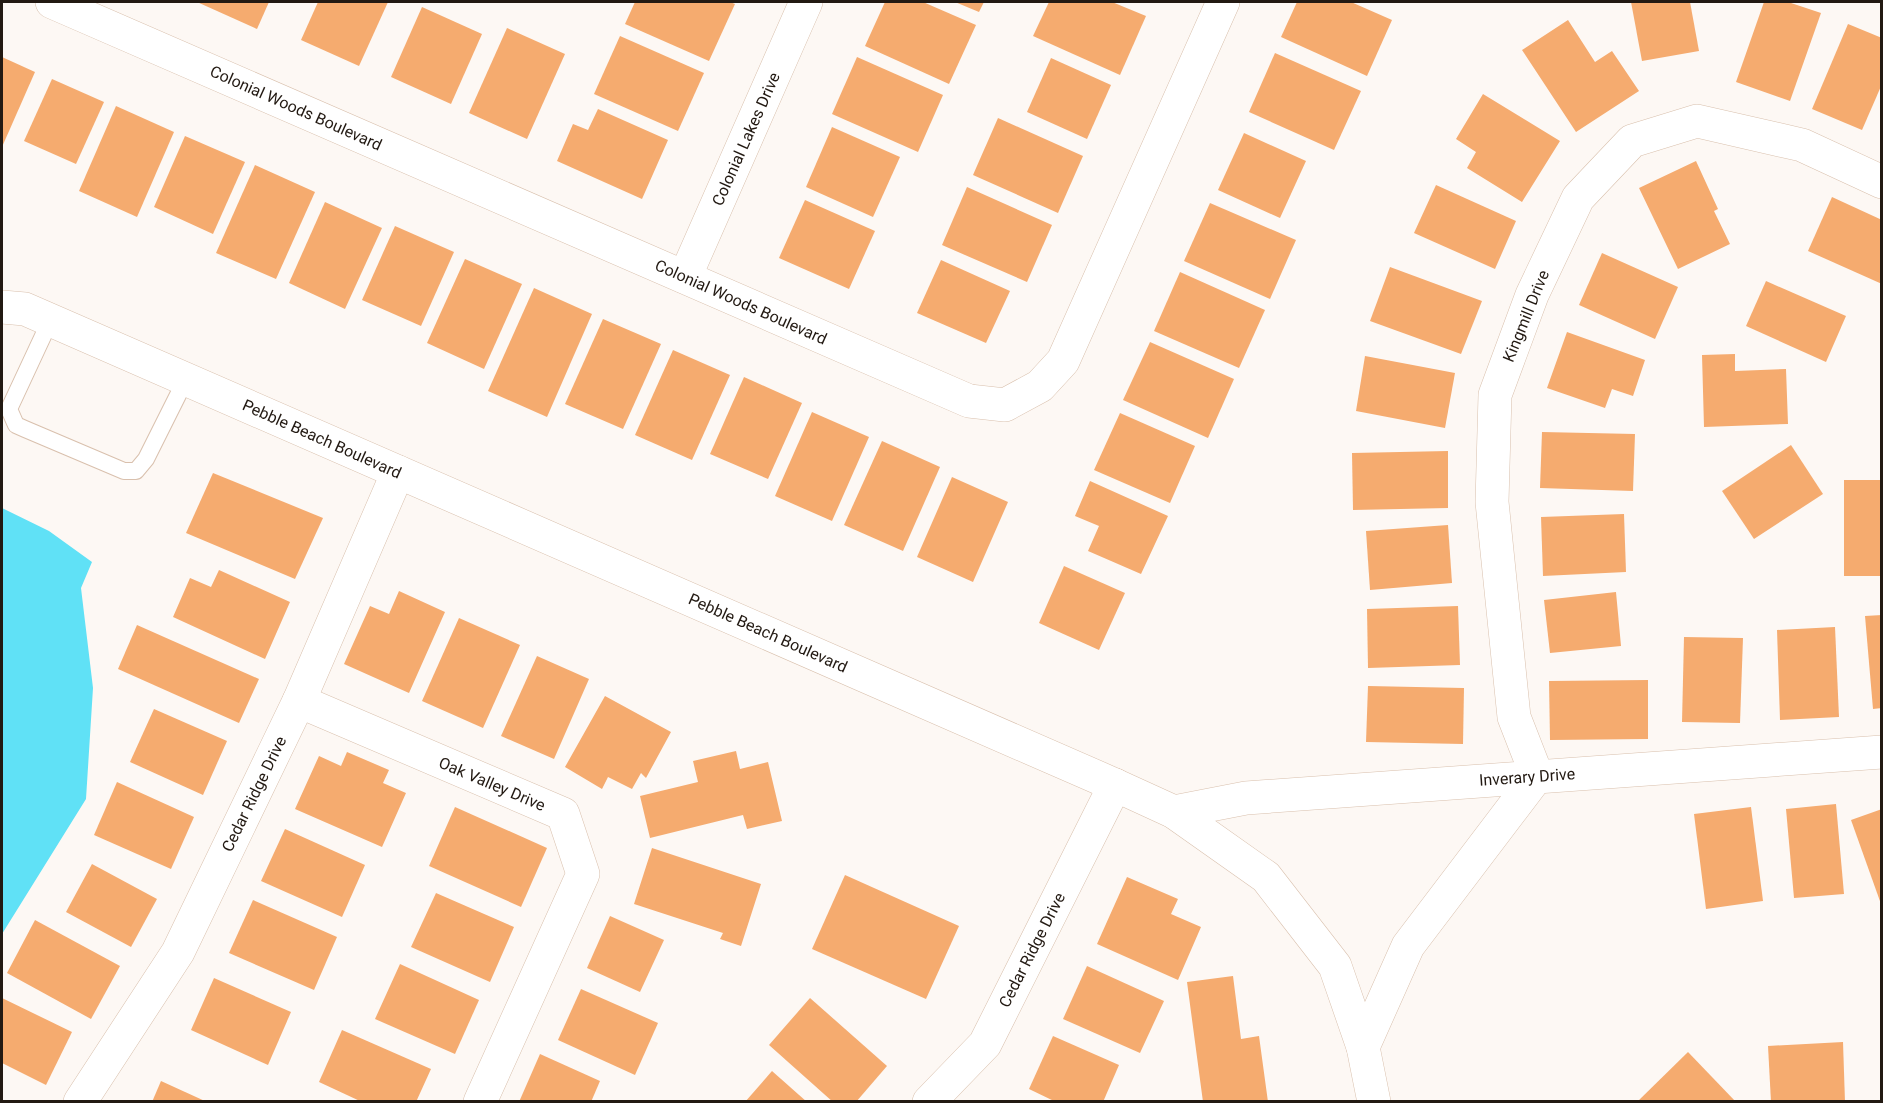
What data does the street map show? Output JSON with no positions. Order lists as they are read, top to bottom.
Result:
{
  "streets": {
    "street": [
      "Colonial Woods Boulevard",
      "Colonial Lakes Drive",
      "Kingmill Drive",
      "Pebble Beach Boulevard",
      "Inverary Drive",
      "Oak Valley Drive",
      "Cedar Ridge Drive"
    ]
  },
  "crossings": [
    ["Colonial Woods Boulevard", "Colonial Lakes Drive"],
    ["Kingmill Drive", "Inverary Drive"],
    ["Pebble Beach Boulevard", "Inverary Drive"],
    ["Pebble Beach Boulevard", "Cedar Ridge Drive"],
    ["Oak Valley Drive", "Cedar Ridge Drive"]
  ]
}
